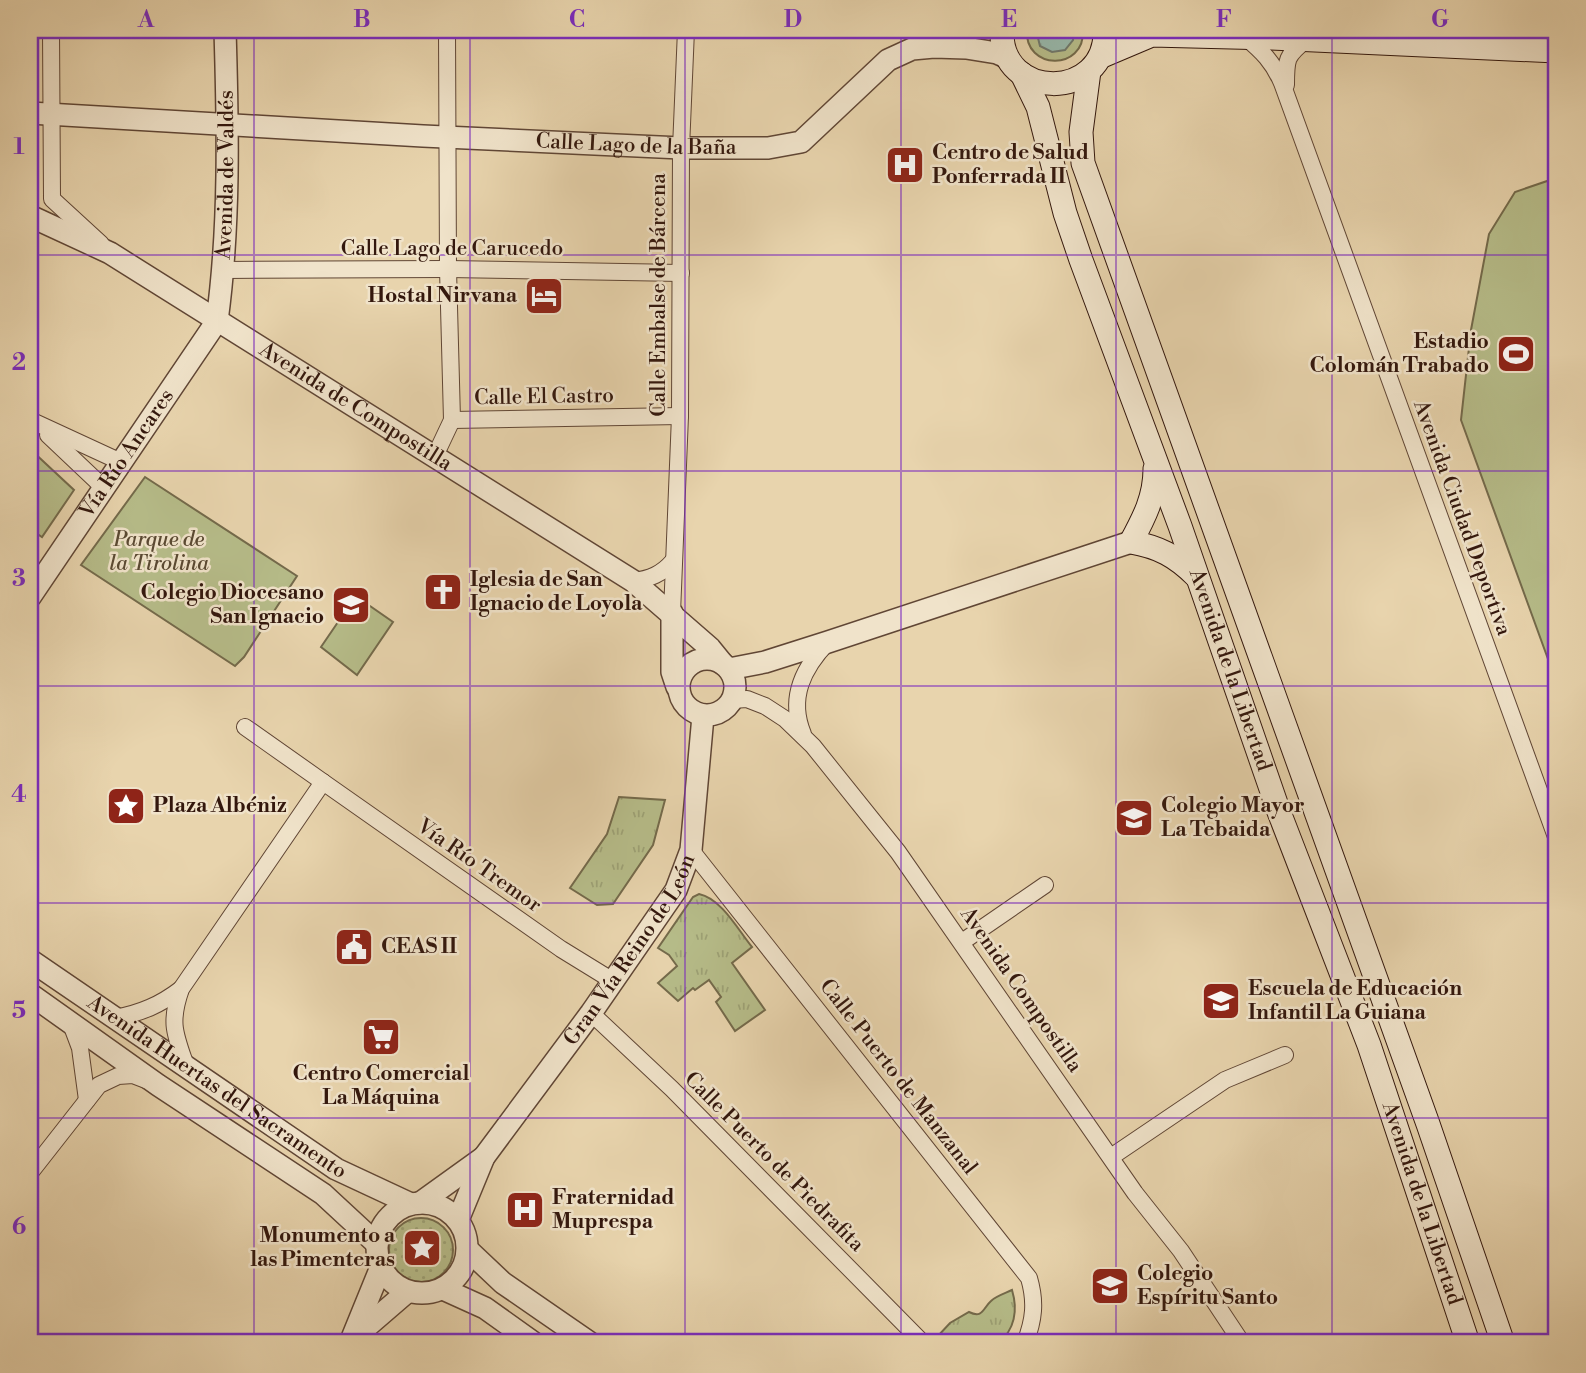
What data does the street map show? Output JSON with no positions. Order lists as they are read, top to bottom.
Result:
{
  "streets": {
    "main road": ["Avenida de la Libertad"],
    "street": [
      "Calle Lago de la Baña",
      "Avenida de Valdés",
      "Calle Lago de Carucedo",
      "Calle Embalse de Bárcena",
      "Calle El Castro",
      "Avenida de Compostilla",
      "Vía Río Ancares",
      "Avenida Ciudad Deportiva",
      "Vía Río Tremor",
      "Gran Vía Reino de León",
      "Avenida Compostilla",
      "Calle Puerto de Manzanal",
      "Avenida Huertas del Sacramento",
      "Calle Puerto de Piedrafita"
    ]
  },
  "crossings": [
    ["Calle Lago de la Baña", "Avenida de Valdés"],
    ["Calle Lago de la Baña", "Calle Embalse de Bárcena"],
    ["Calle Lago de la Baña", "Avenida de la Libertad"],
    ["Avenida de Valdés", "Calle Lago de Carucedo"],
    ["Avenida de Valdés", "Avenida de Compostilla"],
    ["Avenida de Valdés", "Vía Río Ancares"],
    ["Calle Lago de Carucedo", "Calle Embalse de Bárcena"],
    ["Calle Embalse de Bárcena", "Calle El Castro"],
    ["Calle Embalse de Bárcena", "Avenida de Compostilla"],
    ["Avenida de Compostilla", "Vía Río Ancares"],
    ["Avenida de Compostilla", "Gran Vía Reino de León"],
    ["Avenida de Compostilla", "Avenida Compostilla"],
    ["Vía Río Tremor", "Gran Vía Reino de León"],
    ["Gran Vía Reino de León", "Avenida Compostilla"],
    ["Gran Vía Reino de León", "Calle Puerto de Manzanal"],
    ["Gran Vía Reino de León", "Avenida Huertas del Sacramento"],
    ["Gran Vía Reino de León", "Calle Puerto de Piedrafita"]
  ],
  "parks": ["Parque de la Tirolina"],
  "places": {
    "hospital": ["Centro de Salud Ponferrada II", "Fraternidad Muprespa"],
    "hotel": ["Hostal Nirvana"],
    "sports": ["Estadio Colomán Trabado"],
    "church": ["Iglesia de San Ignacio de Loyola"],
    "school or university": [
      "Colegio Diocesano San Ignacio",
      "Colegio Mayor La Tebaida",
      "Escuela de Educación Infantil La Guiana",
      "Colegio Espíritu Santo"
    ],
    "place": ["Plaza Albéniz", "Monumento a las Pimenteras"],
    "public building": ["CEAS II"],
    "supermarket": ["Centro Comercial La Máquina"]
  },
  "grid": {
    "columns": [
      "A",
      "B",
      "C",
      "D",
      "E",
      "F",
      "G"
    ],
    "rows": [
      "1",
      "2",
      "3",
      "4",
      "5",
      "6"
    ]
  }
}
